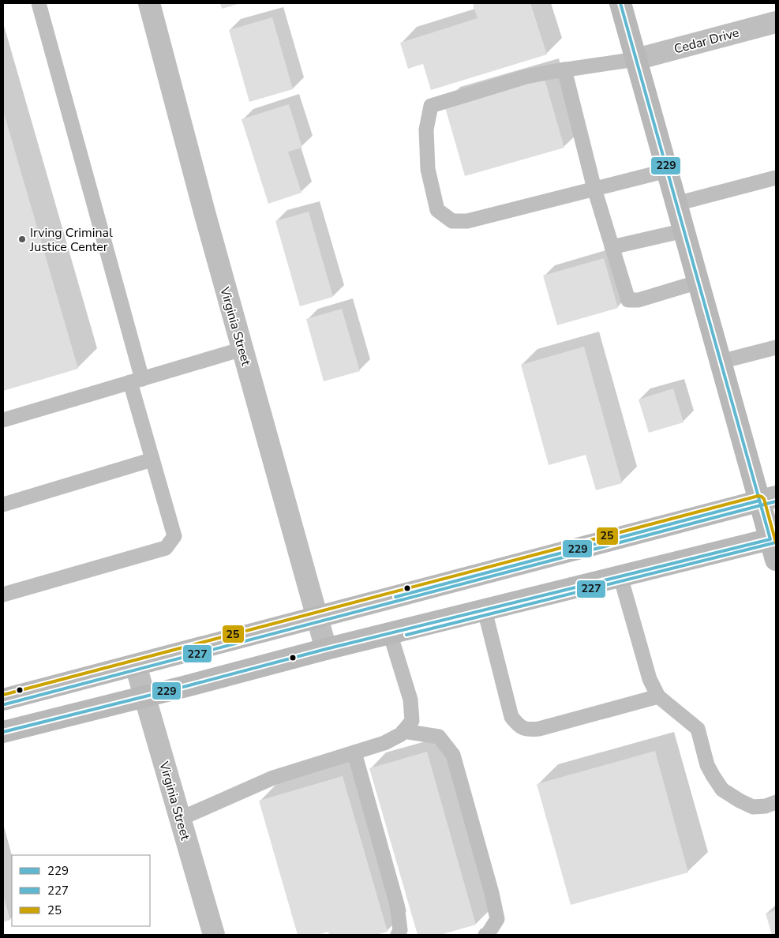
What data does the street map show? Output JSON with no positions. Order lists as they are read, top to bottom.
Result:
{
  "streets": {
    "street": ["Cedar Drive", "Virginia Street"]
  },
  "places": ["Irving Criminal Justice Center"],
  "lines": ["transit line 229", "transit line 25", "transit line 227"],
  "legend": ["229", "227", "25"]
}
